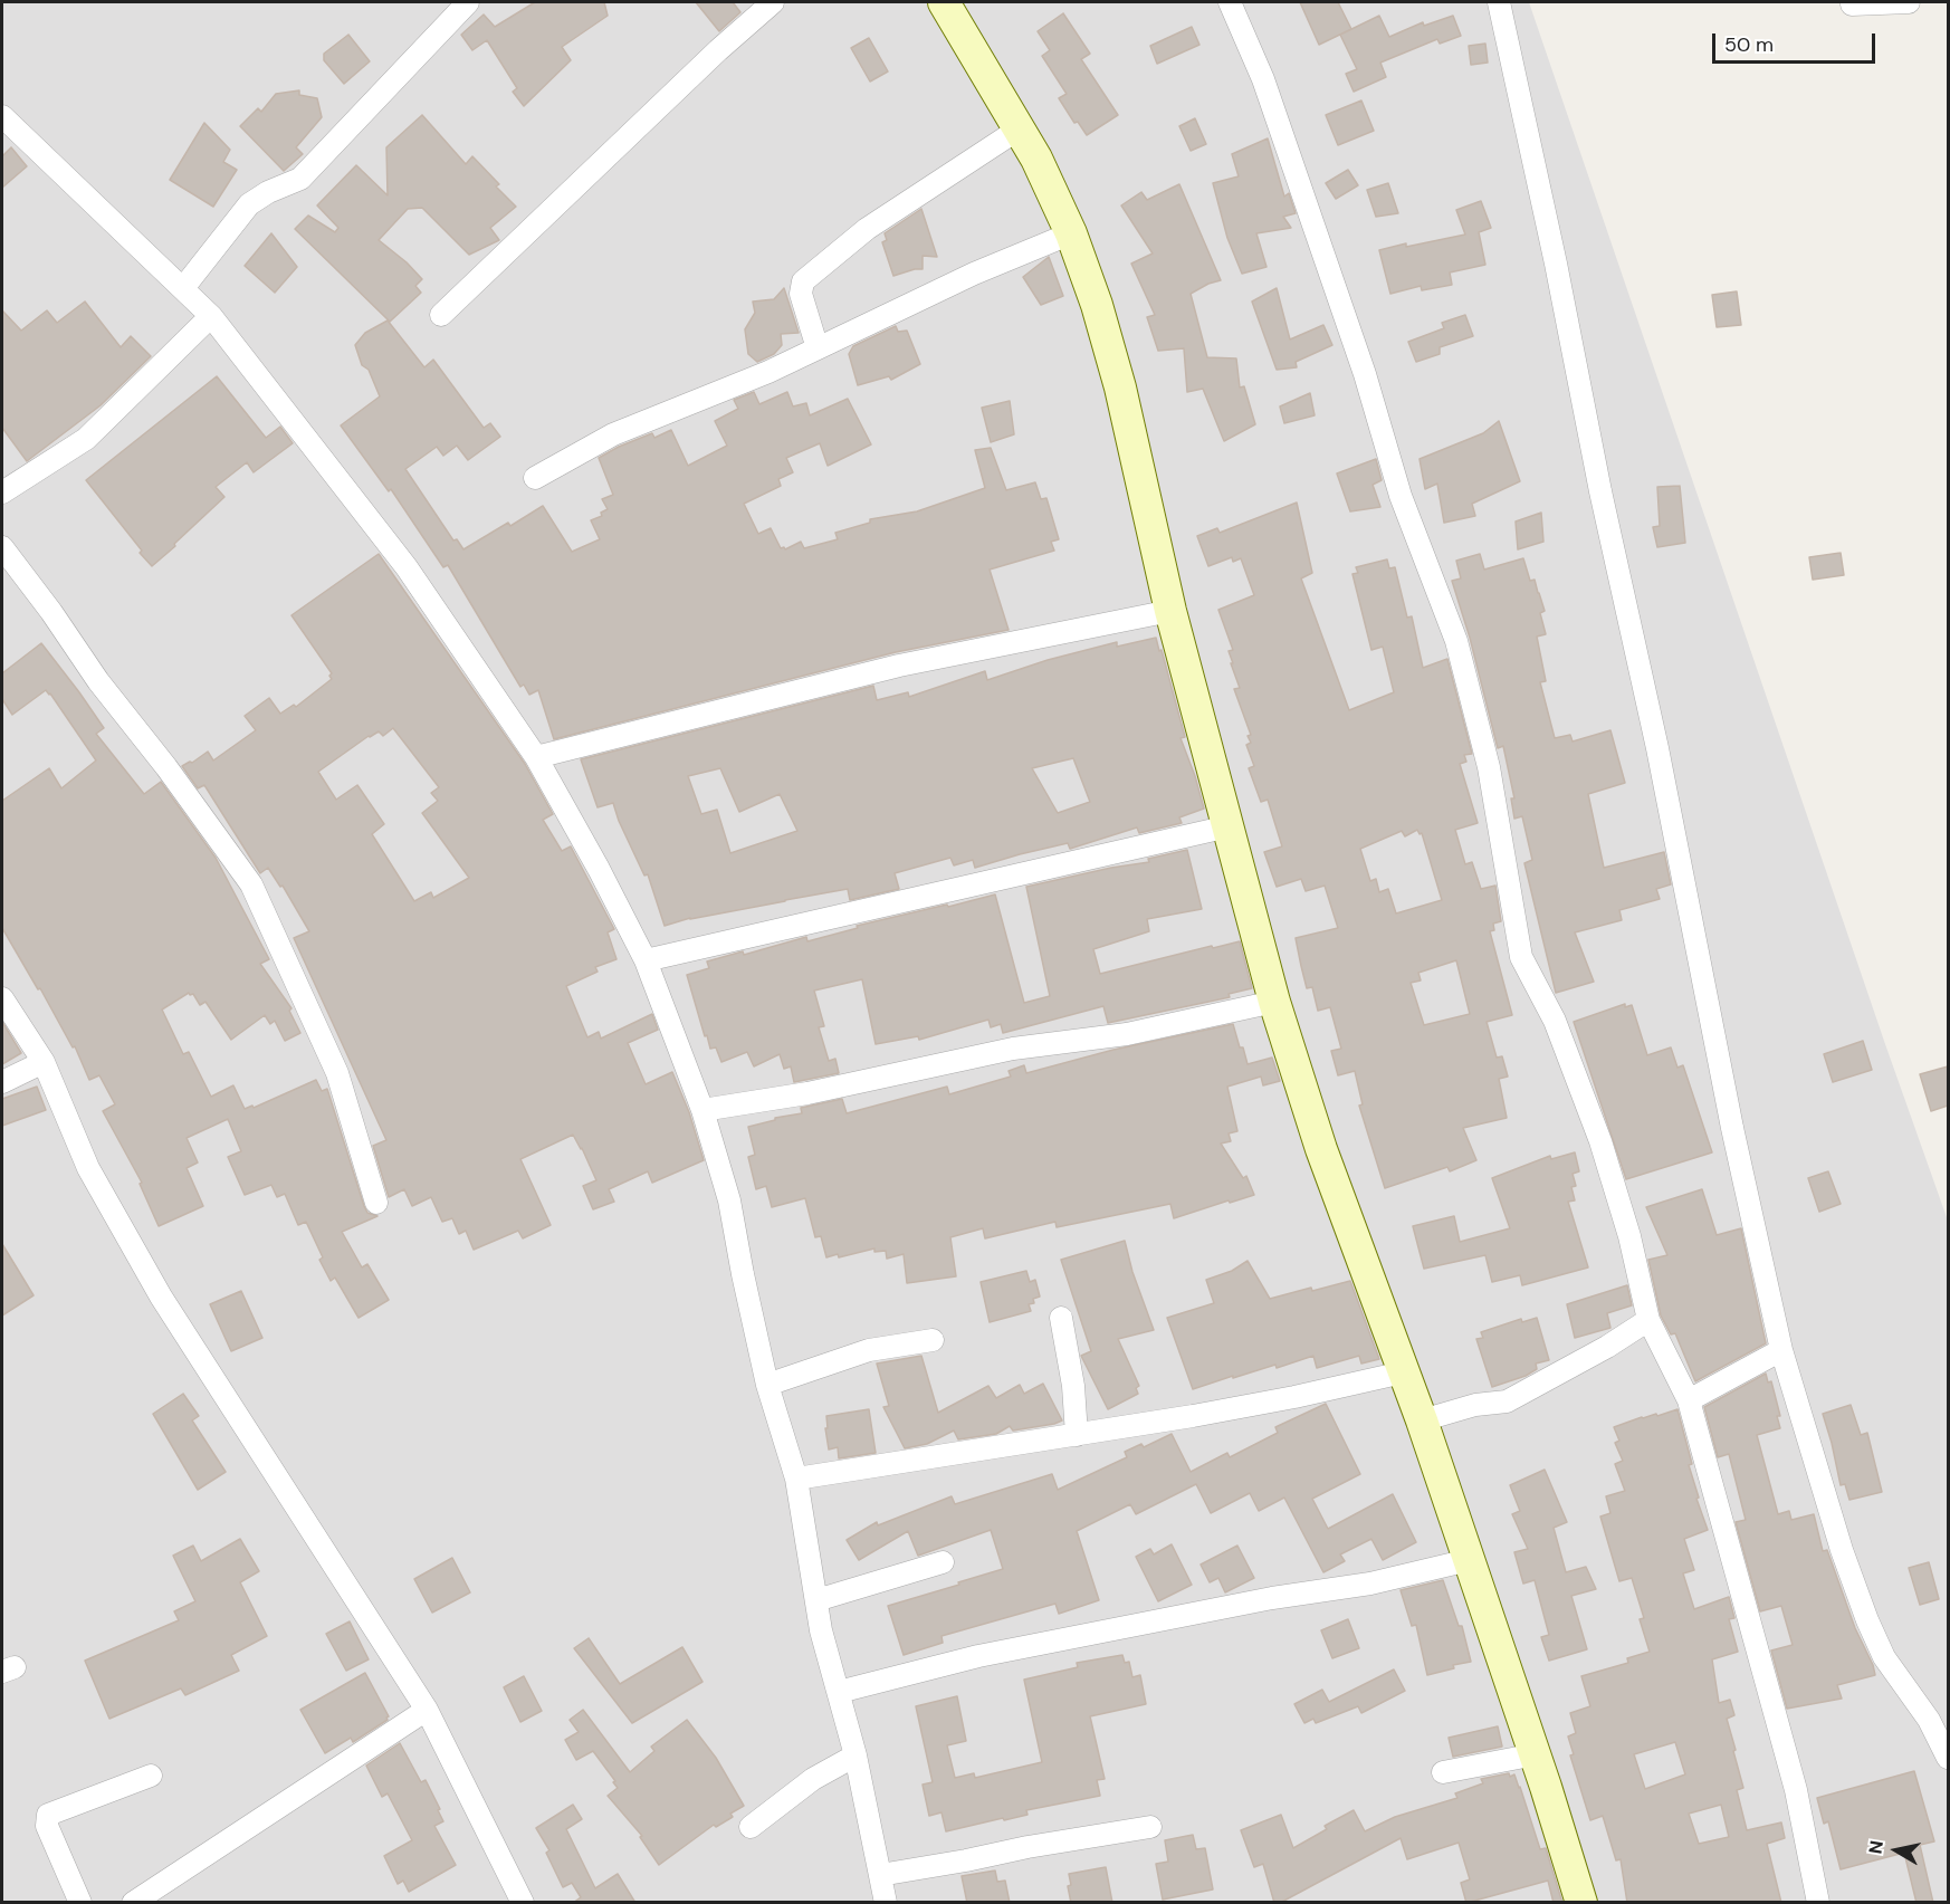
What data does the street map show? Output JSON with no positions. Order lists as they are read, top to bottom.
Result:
{
  "scale_bar": "50 m",
  "north": "left"
}
